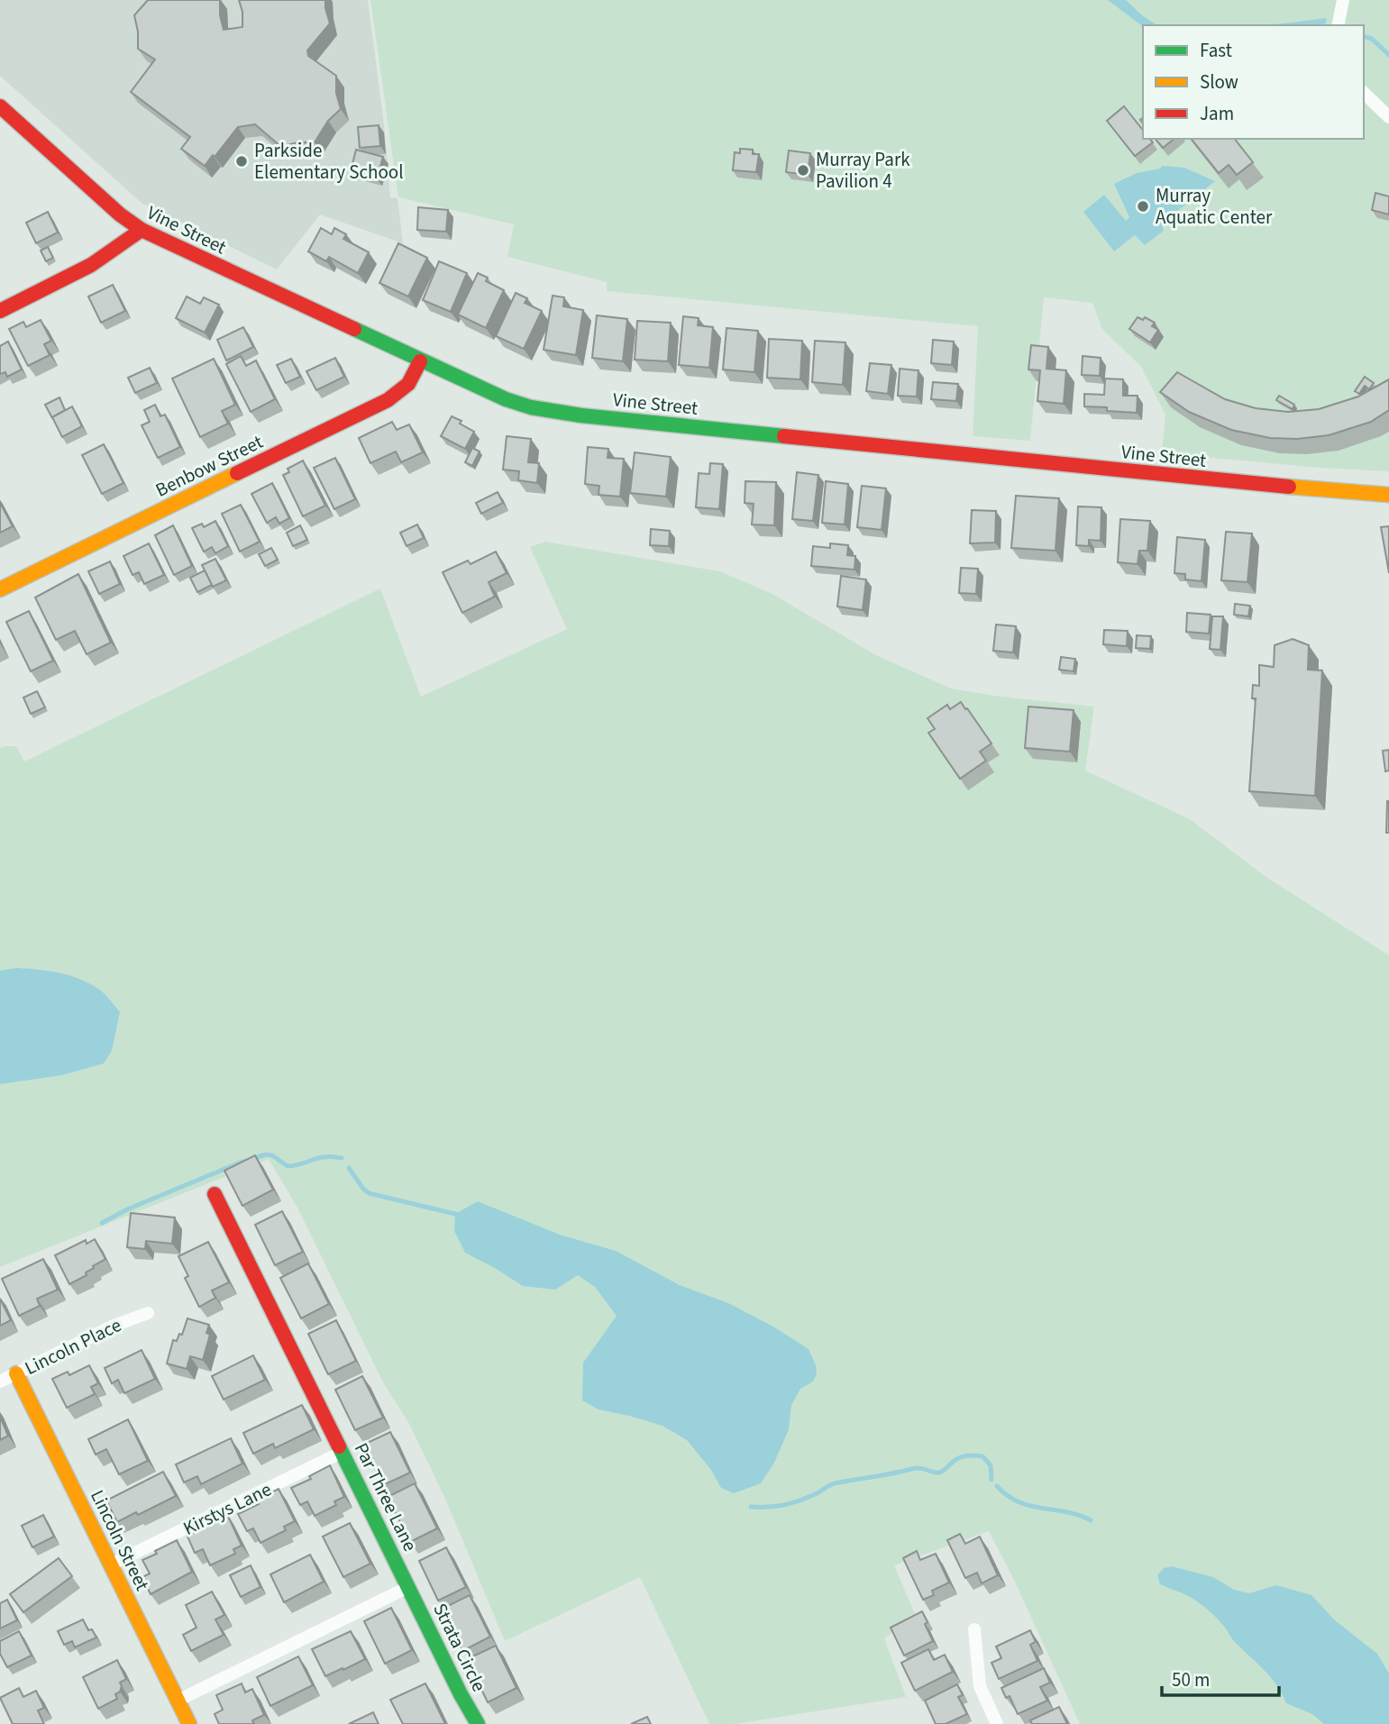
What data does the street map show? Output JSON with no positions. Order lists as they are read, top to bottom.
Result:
{
  "streets": {
    "street": [
      "Vine Street",
      "Benbow Street",
      "Lincoln Place",
      "Par Three Lane",
      "Kirstys Lane",
      "Lincoln Street",
      "Strata Circle"
    ]
  },
  "crossings": [
    ["Vine Street", "Benbow Street"],
    ["Lincoln Place", "Lincoln Street"],
    ["Par Three Lane", "Kirstys Lane"],
    ["Par Three Lane", "Strata Circle"],
    ["Kirstys Lane", "Lincoln Street"]
  ],
  "places": ["Parkside Elementary School", "Murray Park Pavilion 4", "Murray Aquatic Center"],
  "legend": ["Fast", "Slow", "Jam"],
  "scale_bar": "50 m"
}
